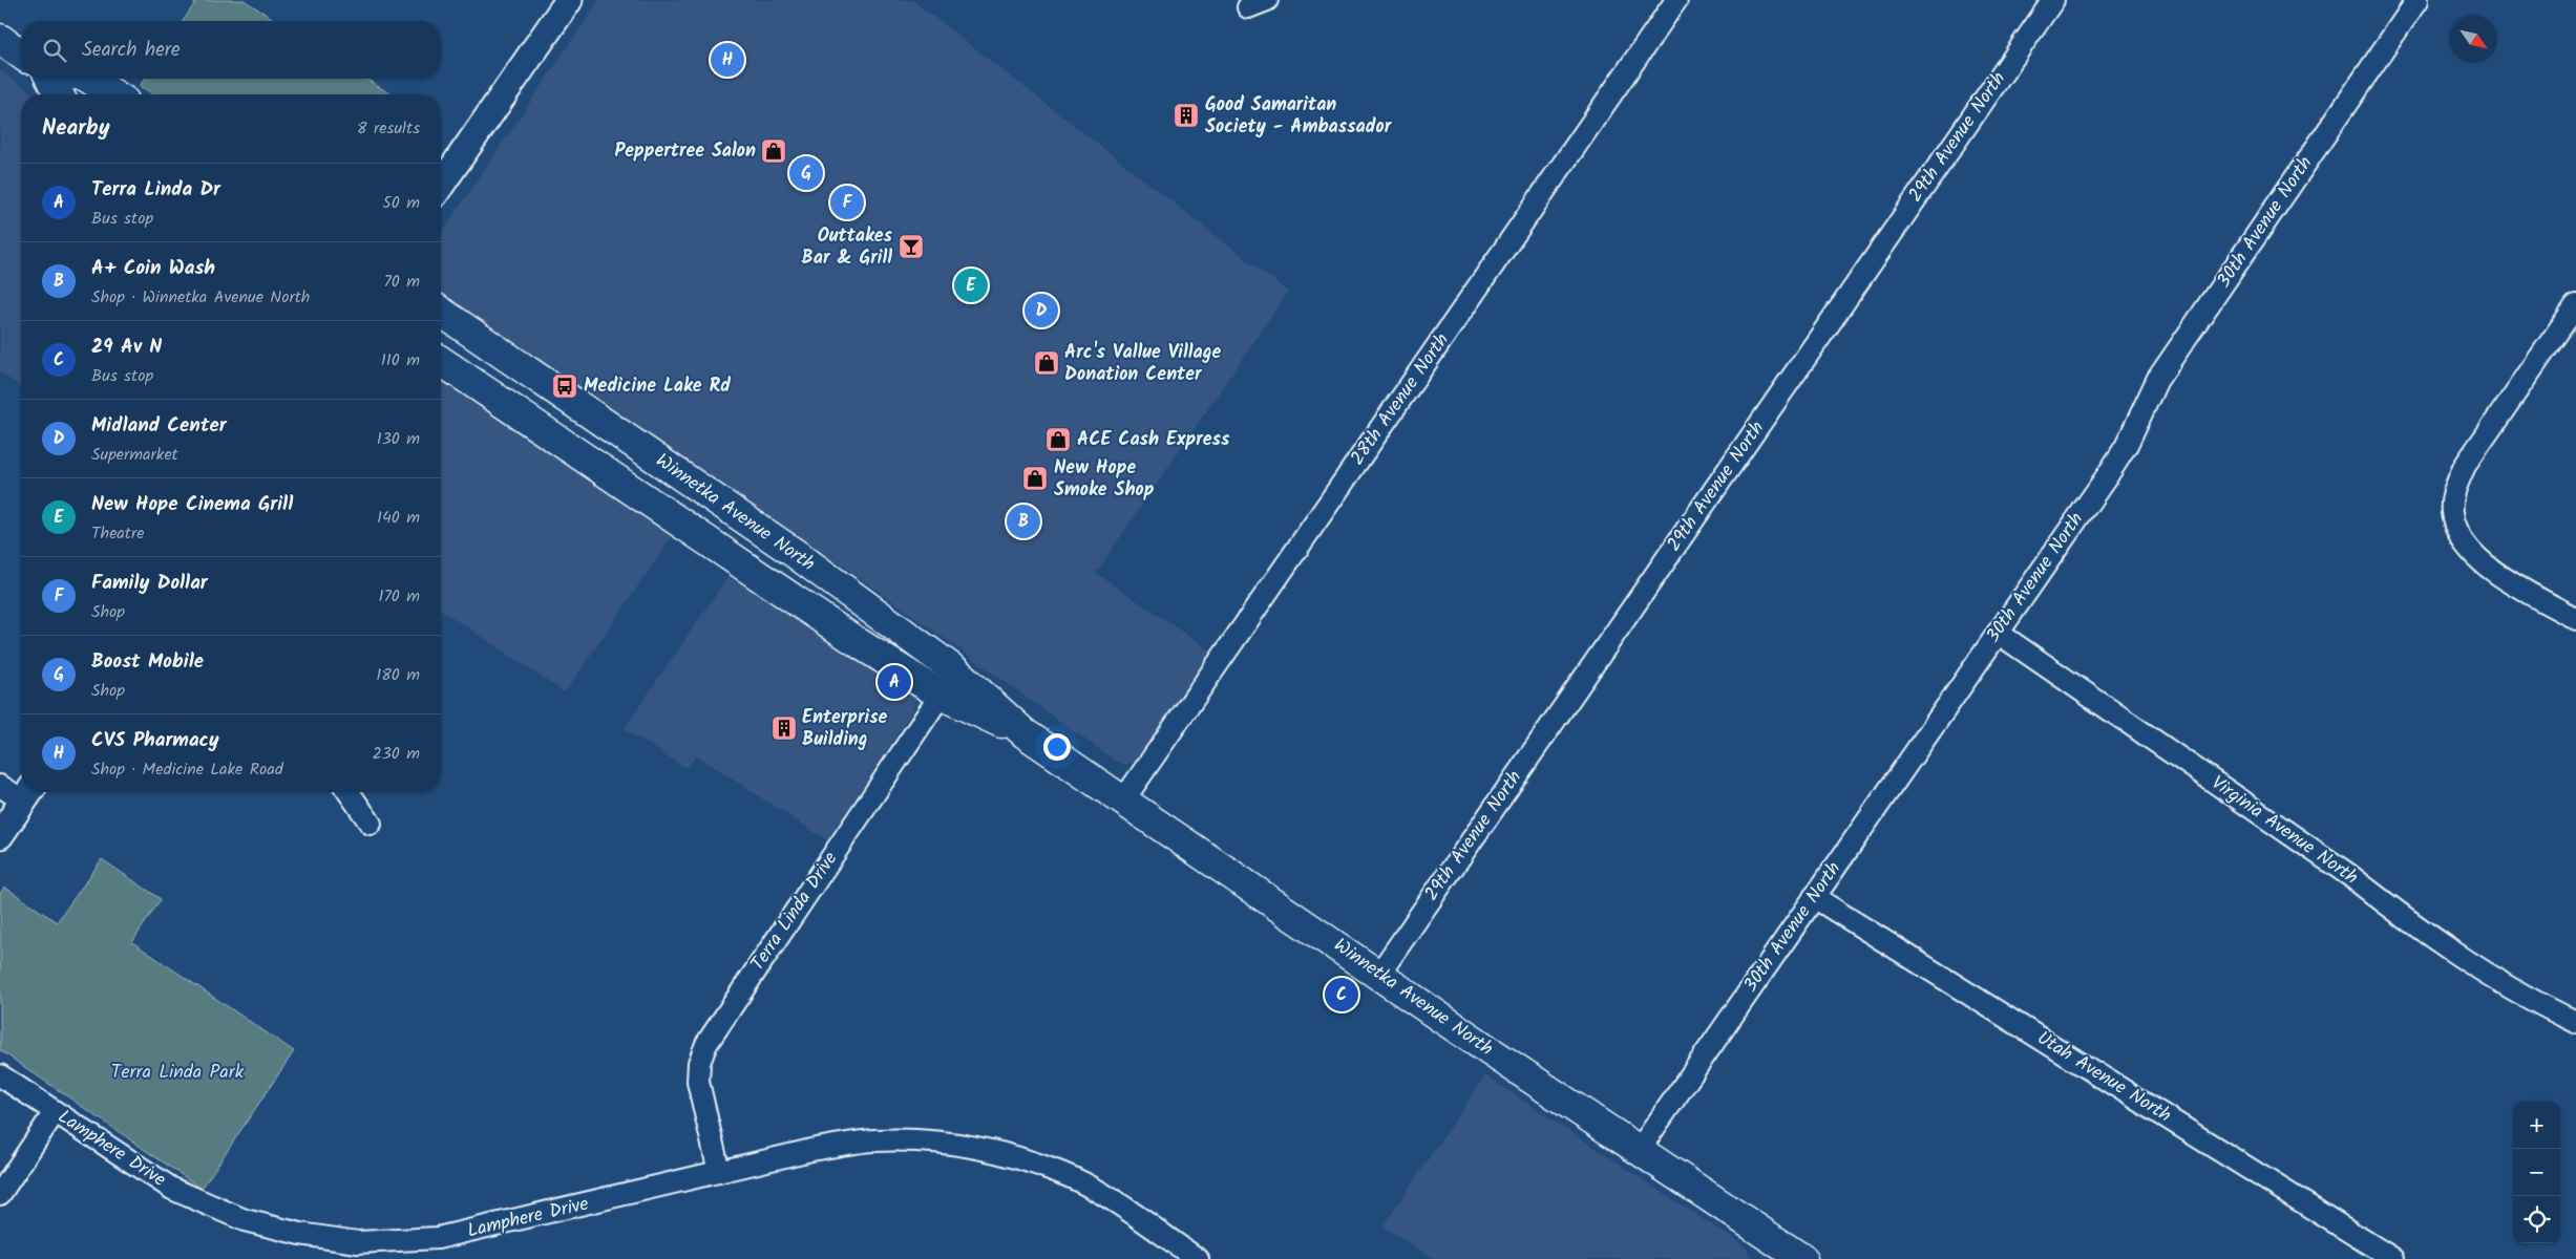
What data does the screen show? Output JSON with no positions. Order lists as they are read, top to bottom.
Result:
{
  "streets": {
    "main road": ["Winnetka Avenue North"],
    "street": [
      "29th Avenue North",
      "30th Avenue North",
      "28th Avenue North",
      "Virginia Avenue North",
      "Terra Linda Drive",
      "Utah Avenue North",
      "Lamphere Drive"
    ]
  },
  "crossings": [
    ["29th Avenue North", "Winnetka Avenue North"],
    ["30th Avenue North", "Winnetka Avenue North"],
    ["30th Avenue North", "Virginia Avenue North"],
    ["30th Avenue North", "Utah Avenue North"],
    ["28th Avenue North", "Winnetka Avenue North"],
    ["Winnetka Avenue North", "Terra Linda Drive"],
    ["Terra Linda Drive", "Lamphere Drive"]
  ],
  "parks": ["Terra Linda Park"],
  "places": {
    "building": ["Good Samaritan Society - Ambassador", "Enterprise Building"],
    "shop": [
      "Peppertree Salon",
      "Arc's Vallue Village Donation Center",
      "ACE Cash Express",
      "New Hope Smoke Shop"
    ],
    "bar": ["Outtakes Bar & Grill"],
    "bus stop": ["Medicine Lake Rd"]
  },
  "north": "bottom right",
  "page": {
    "search": "Search here",
    "pins": [
      "H",
      "G",
      "F",
      "E",
      "D",
      "B",
      "A",
      "C"
    ],
    "heading": ["Nearby", "8 results"],
    "list": [
      {
        "mark": "A",
        "name": "Terra Linda Dr",
        "note": "Bus stop",
        "value": "50 m"
      },
      {
        "mark": "B",
        "name": "A+ Coin Wash",
        "note": "Shop · Winnetka Avenue North",
        "value": "70 m"
      },
      {
        "mark": "C",
        "name": "29 Av N",
        "note": "Bus stop",
        "value": "110 m"
      },
      {
        "mark": "D",
        "name": "Midland Center",
        "note": "Supermarket",
        "value": "130 m"
      },
      {
        "mark": "E",
        "name": "New Hope Cinema Grill",
        "note": "Theatre",
        "value": "140 m"
      },
      {
        "mark": "F",
        "name": "Family Dollar",
        "note": "Shop",
        "value": "170 m"
      },
      {
        "mark": "G",
        "name": "Boost Mobile",
        "note": "Shop",
        "value": "180 m"
      },
      {
        "mark": "H",
        "name": "CVS Pharmacy",
        "note": "Shop · Medicine Lake Road",
        "value": "230 m"
      }
    ],
    "map_buttons": ["+", "−"]
  }
}
